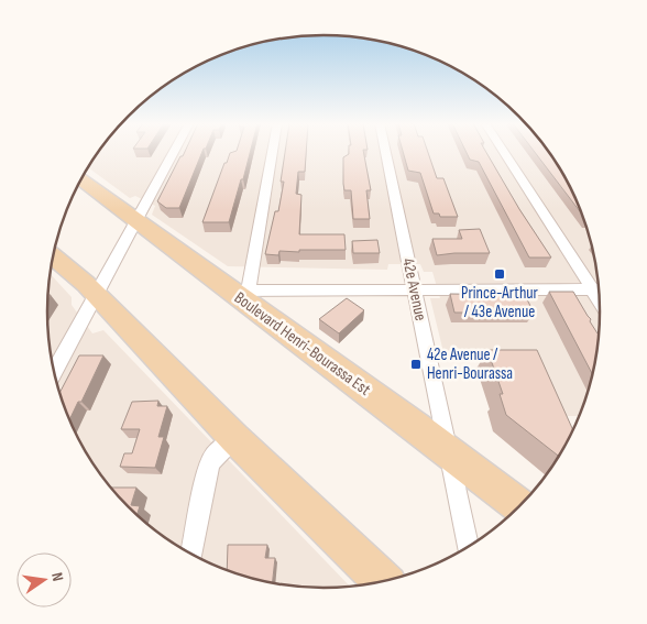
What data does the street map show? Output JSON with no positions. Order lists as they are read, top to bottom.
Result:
{
  "streets": {
    "main road": ["Boulevard Henri-Bourassa Est"],
    "street": ["42e Avenue"]
  },
  "crossings": [
    ["42e Avenue", "Boulevard Henri-Bourassa Est"]
  ],
  "places": {
    "transit": ["Prince-Arthur / 43e Avenue", "42e Avenue / Henri-Bourassa"]
  },
  "north": "right"
}
